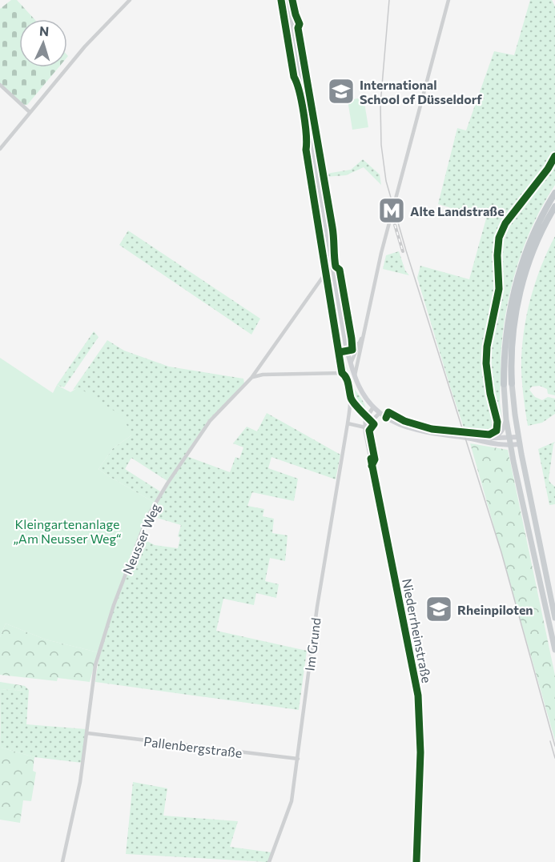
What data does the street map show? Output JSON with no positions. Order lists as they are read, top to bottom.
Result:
{
  "streets": {
    "street": [
      "Neusser Weg",
      "Niederrheinstraße",
      "Im Grund",
      "Pallenbergstraße"
    ]
  },
  "crossings": [
    ["Neusser Weg", "Pallenbergstraße"],
    ["Im Grund", "Pallenbergstraße"]
  ],
  "parks": ["Kleingartenanlage „Am Neusser Weg“"],
  "places": {
    "school or university": ["International School of Düsseldorf", "Rheinpiloten"],
    "metro station": ["Alte Landstraße"]
  },
  "north": "top"
}
